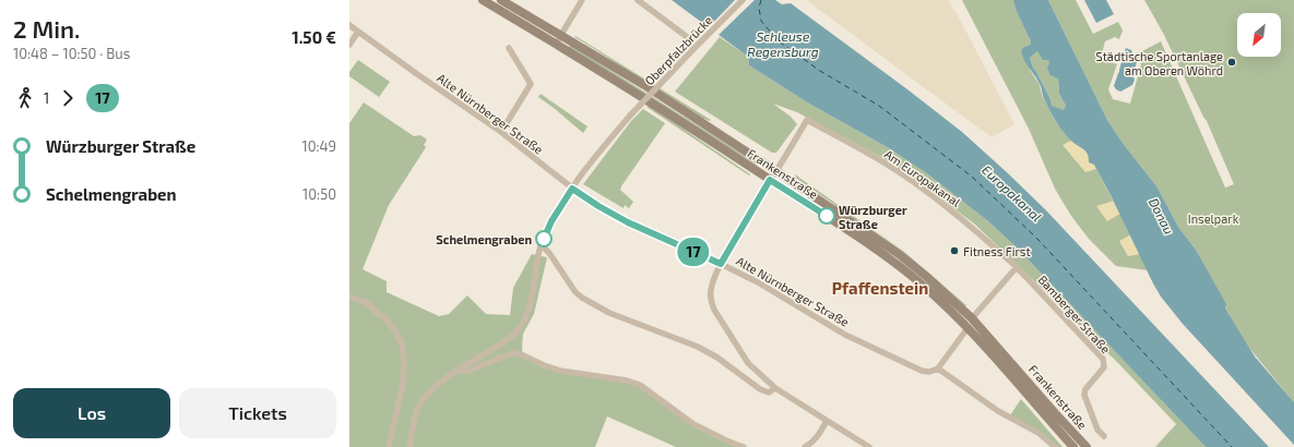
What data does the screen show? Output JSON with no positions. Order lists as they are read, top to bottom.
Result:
{
  "streets": {
    "main road": ["Frankenstraße"],
    "street": [
      "Oberpfalzbrücke",
      "Alte Nürnberger Straße",
      "Am Europakanal",
      "Bamberger Straße"
    ]
  },
  "crossings": [
    ["Oberpfalzbrücke", "Alte Nürnberger Straße"],
    ["Frankenstraße", "Am Europakanal"],
    ["Am Europakanal", "Bamberger Straße"]
  ],
  "districts": ["Pfaffenstein"],
  "water": ["Schleuse Regensburg", "Europakanal", "Donau"],
  "parks": ["Inselpark"],
  "places": [
    "Städtische Sportanlage am Oberen Wöhrd",
    "Würzburger Straße",
    "Schelmengraben",
    "Fitness First"
  ],
  "lines": ["bus line 17"],
  "north": "bottom left",
  "page": {
    "heading": ["2 Min.", "10:48 – 10:50 · Bus", "1.50 €"],
    "on_map": "17",
    "legs": ["1", "17"],
    "list": [
      {
        "name": "Würzburger Straße",
        "value": "10:49"
      },
      {
        "name": "Schelmengraben",
        "value": "10:50"
      }
    ],
    "buttons": ["Los", "Tickets"]
  }
}
